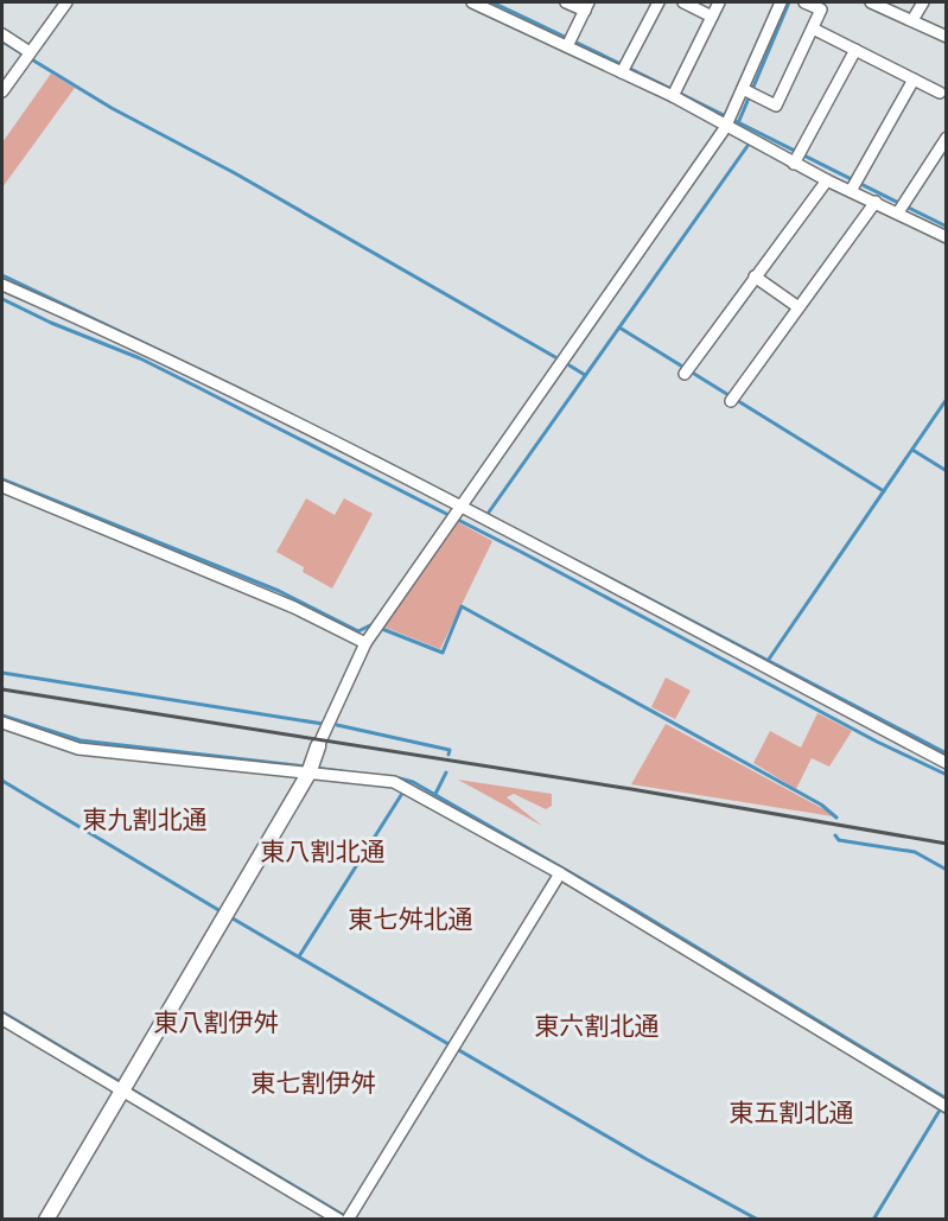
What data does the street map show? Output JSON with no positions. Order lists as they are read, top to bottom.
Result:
{
  "districts": [
    "東九割北通",
    "東八割北通",
    "東七舛北通",
    "東八割伊舛",
    "東六割北通",
    "東七割伊舛",
    "東五割北通"
  ]
}
